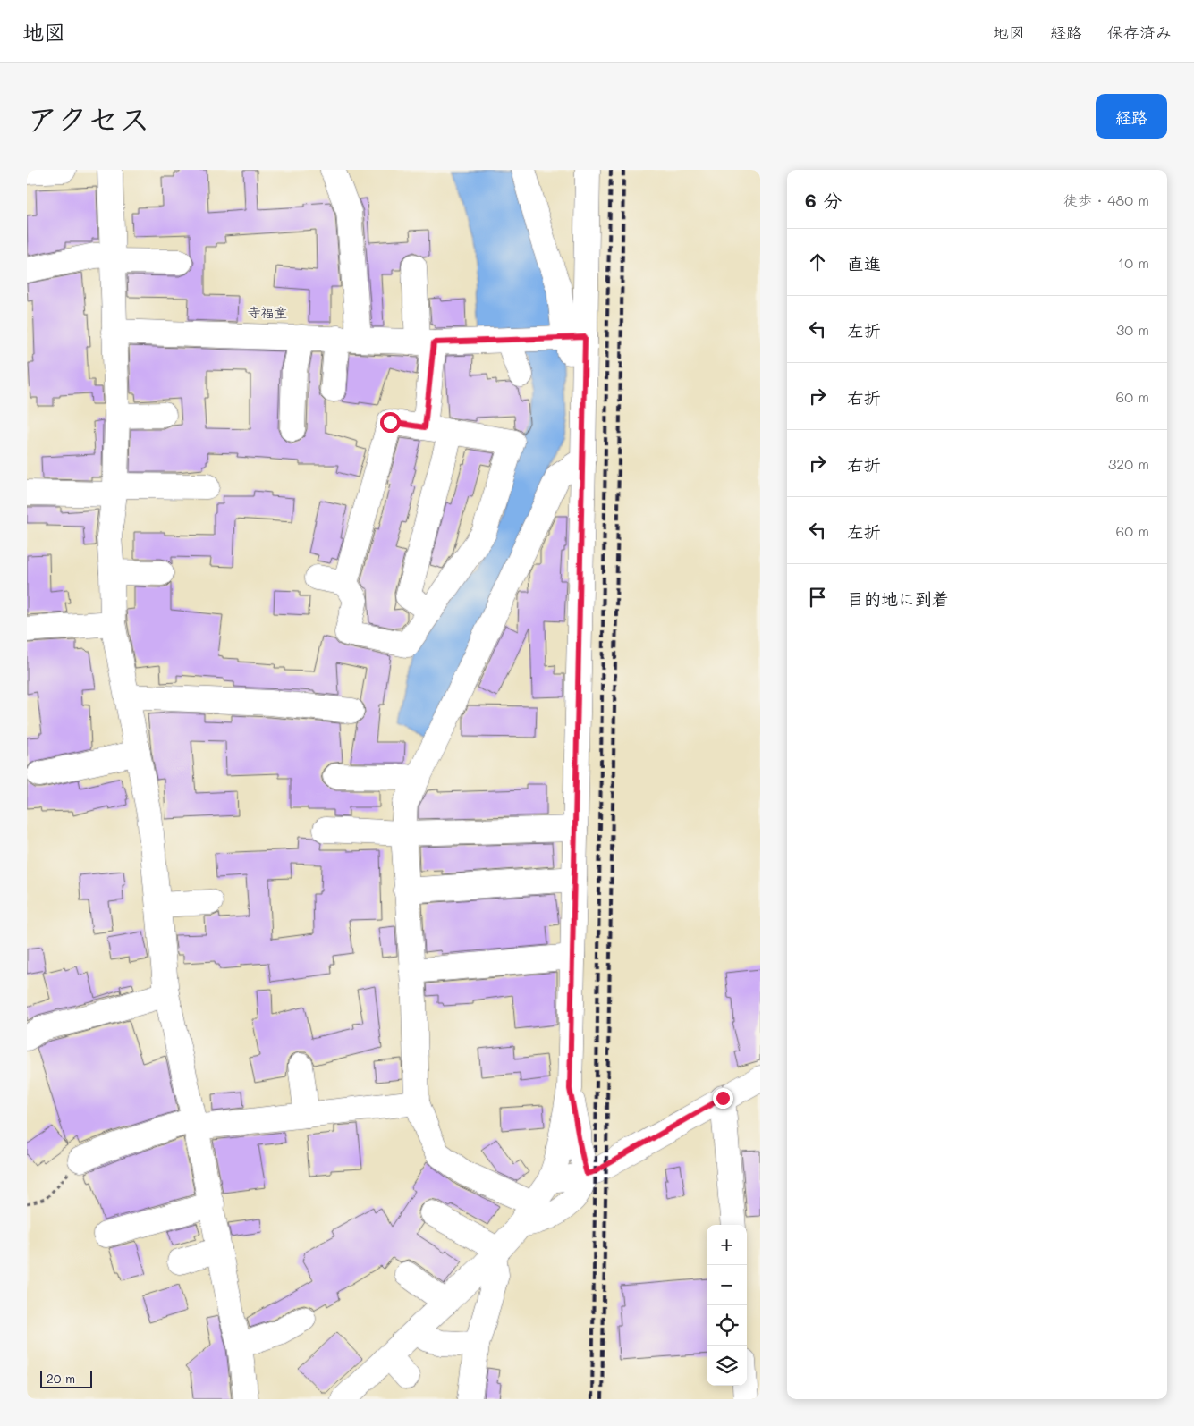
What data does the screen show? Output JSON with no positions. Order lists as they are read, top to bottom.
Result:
{
  "districts": ["寺福童"],
  "scale_bar": "20 m",
  "page": {
    "header": "地図",
    "nav": ["地図", "経路", "保存済み"],
    "title": "アクセス",
    "buttons": "経路",
    "heading": ["6 分", "徒歩 · 480 m"],
    "list": [
      ["直進", "10 m"],
      ["左折", "30 m"],
      ["右折", "60 m"],
      ["右折", "320 m"],
      ["左折", "60 m"],
      "目的地に到着"
    ],
    "map_buttons": ["+", "−"],
    "scale": "20 m"
  }
}
